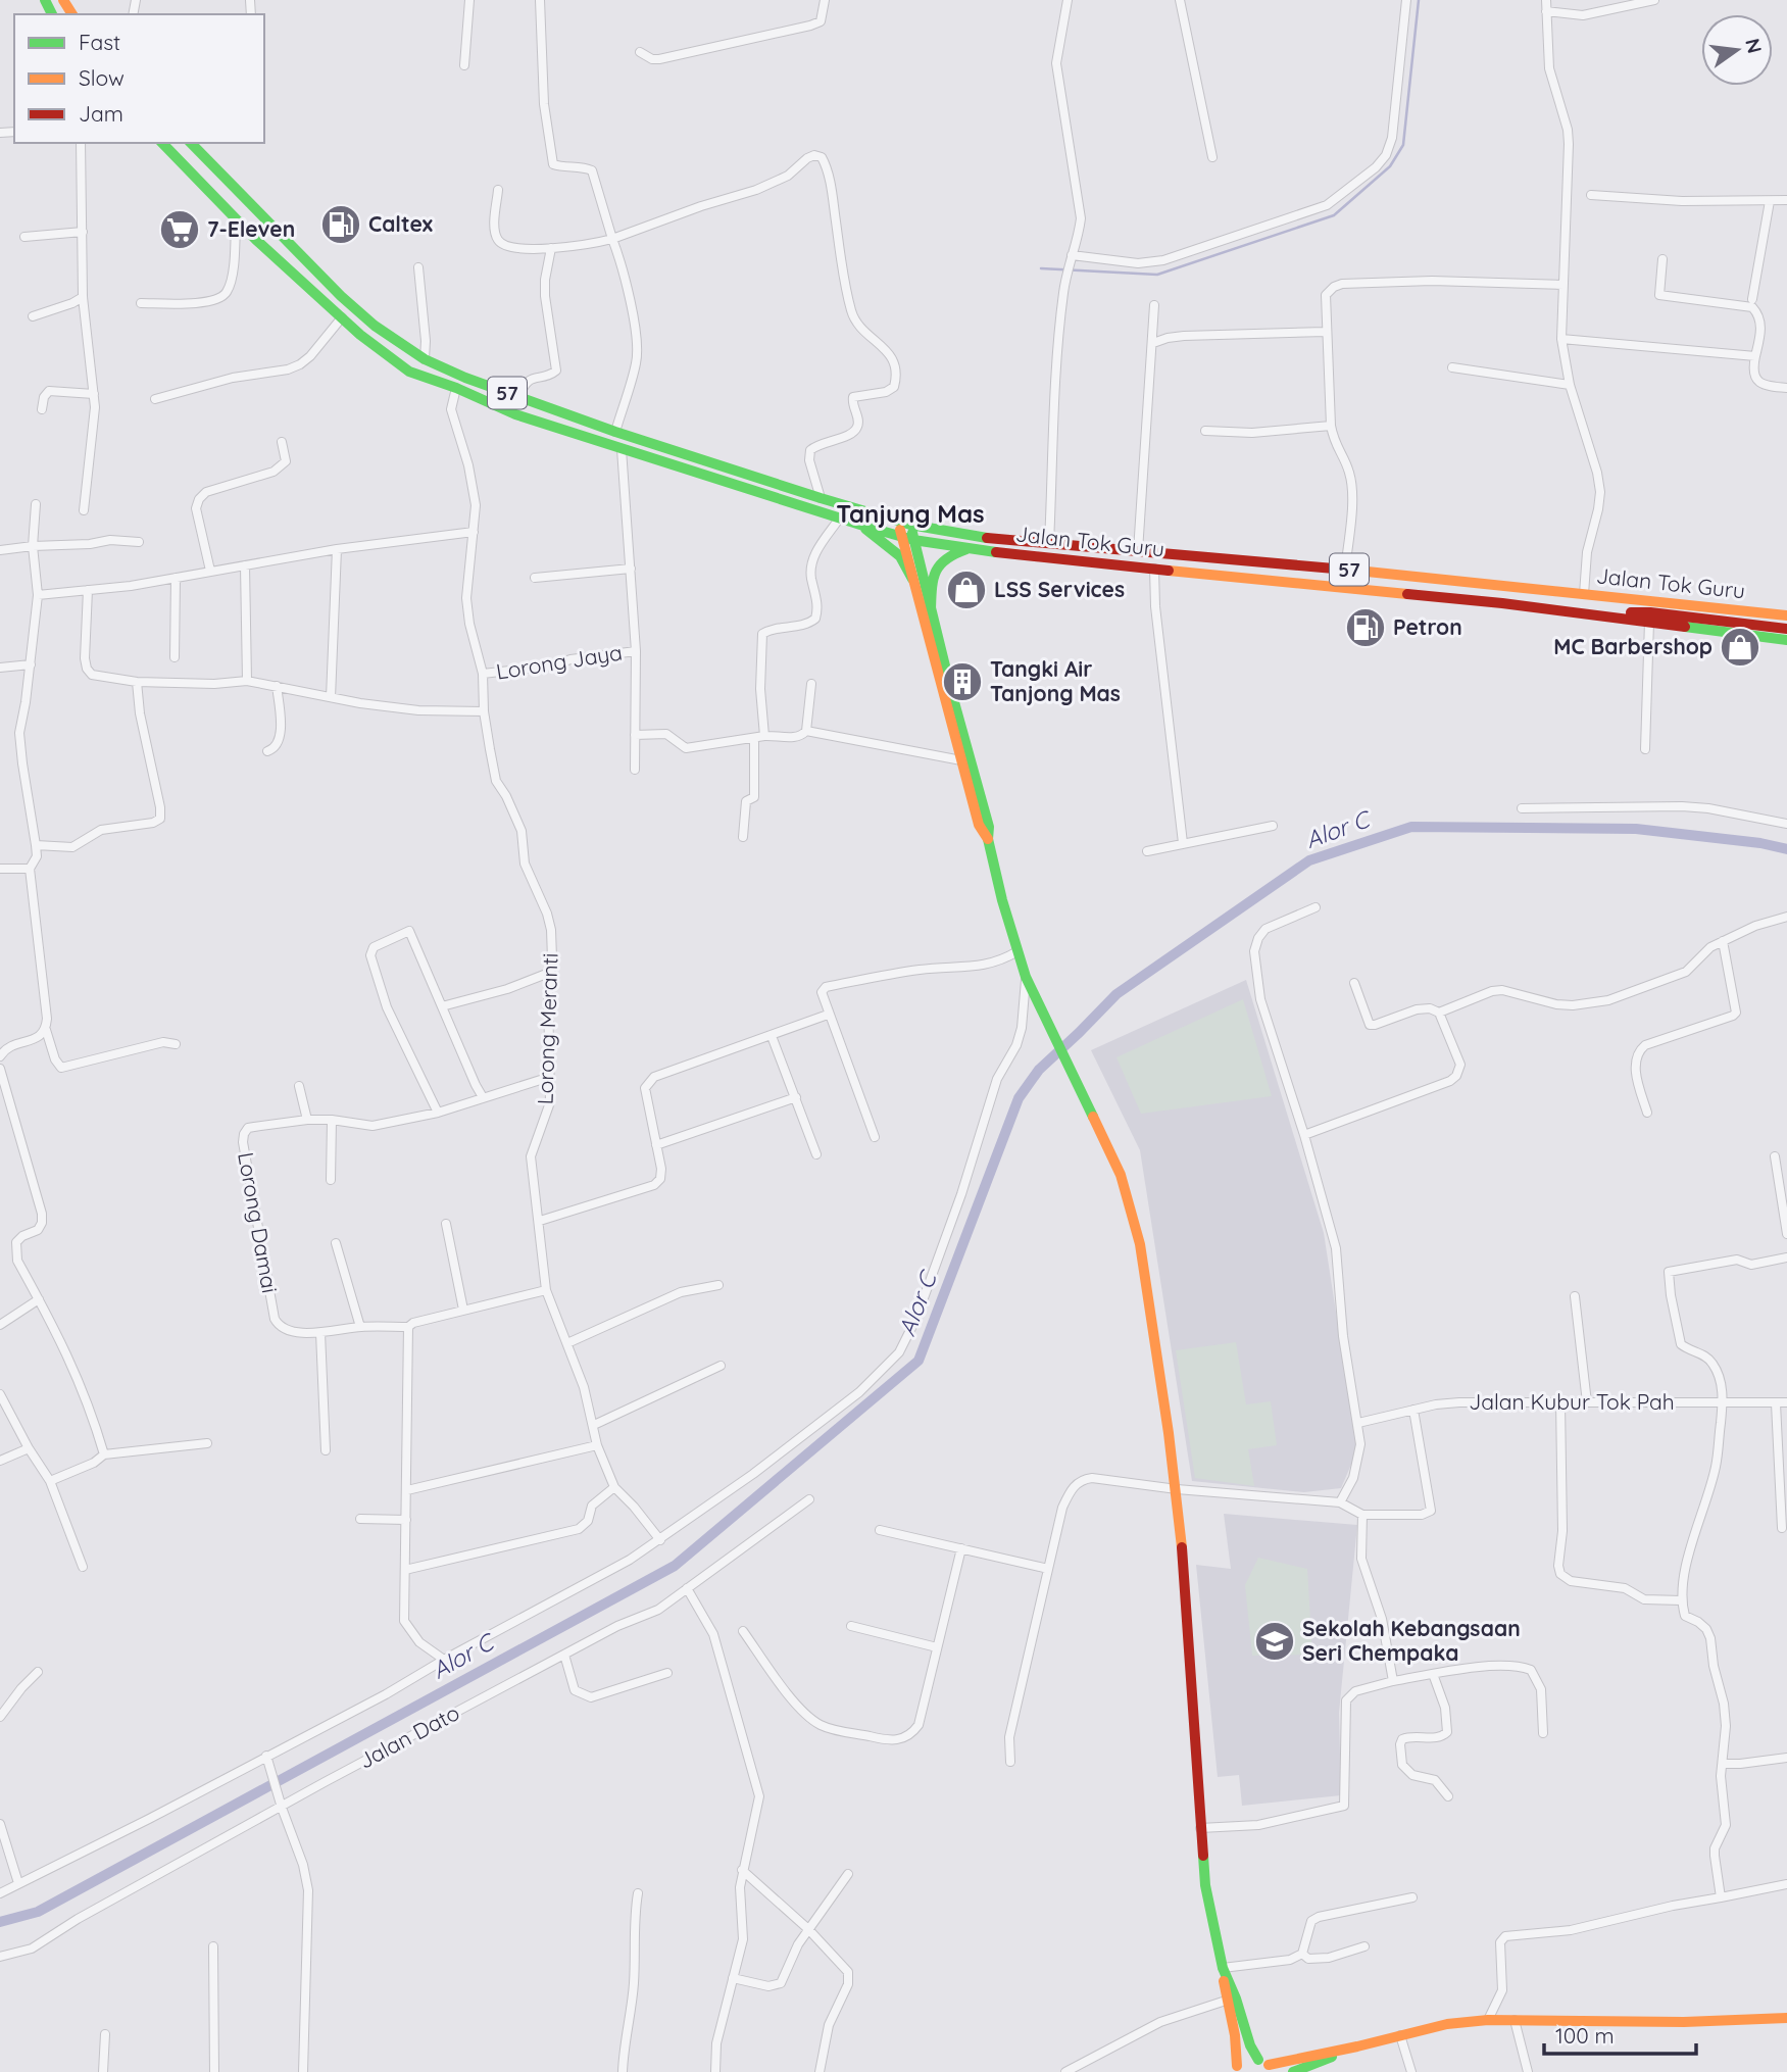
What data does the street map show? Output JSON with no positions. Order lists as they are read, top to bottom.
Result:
{
  "streets": {
    "main road": ["57", "Jalan Tok Guru"],
    "street": [
      "Lorong Jaya",
      "Lorong Meranti",
      "Lorong Damai",
      "Jalan Kubur Tok Pah",
      "Jalan Dato"
    ]
  },
  "crossings": [
    ["57", "Jalan Tok Guru"],
    ["Jalan Tok Guru", "Lorong Meranti"],
    ["Lorong Jaya", "Lorong Meranti"],
    ["Lorong Meranti", "Lorong Damai"]
  ],
  "districts": ["Tanjung Mas"],
  "water": ["Alor C"],
  "places": {
    "fuel station": ["Caltex", "Petron"],
    "supermarket": ["7-Eleven"],
    "shop": ["LSS Services", "MC Barbershop"],
    "building": ["Tangki Air Tanjong Mas"],
    "school or university": ["Sekolah Kebangsaan Seri Chempaka"]
  },
  "legend": ["Fast", "Slow", "Jam"],
  "scale_bar": "100 m",
  "north": "right"
}
